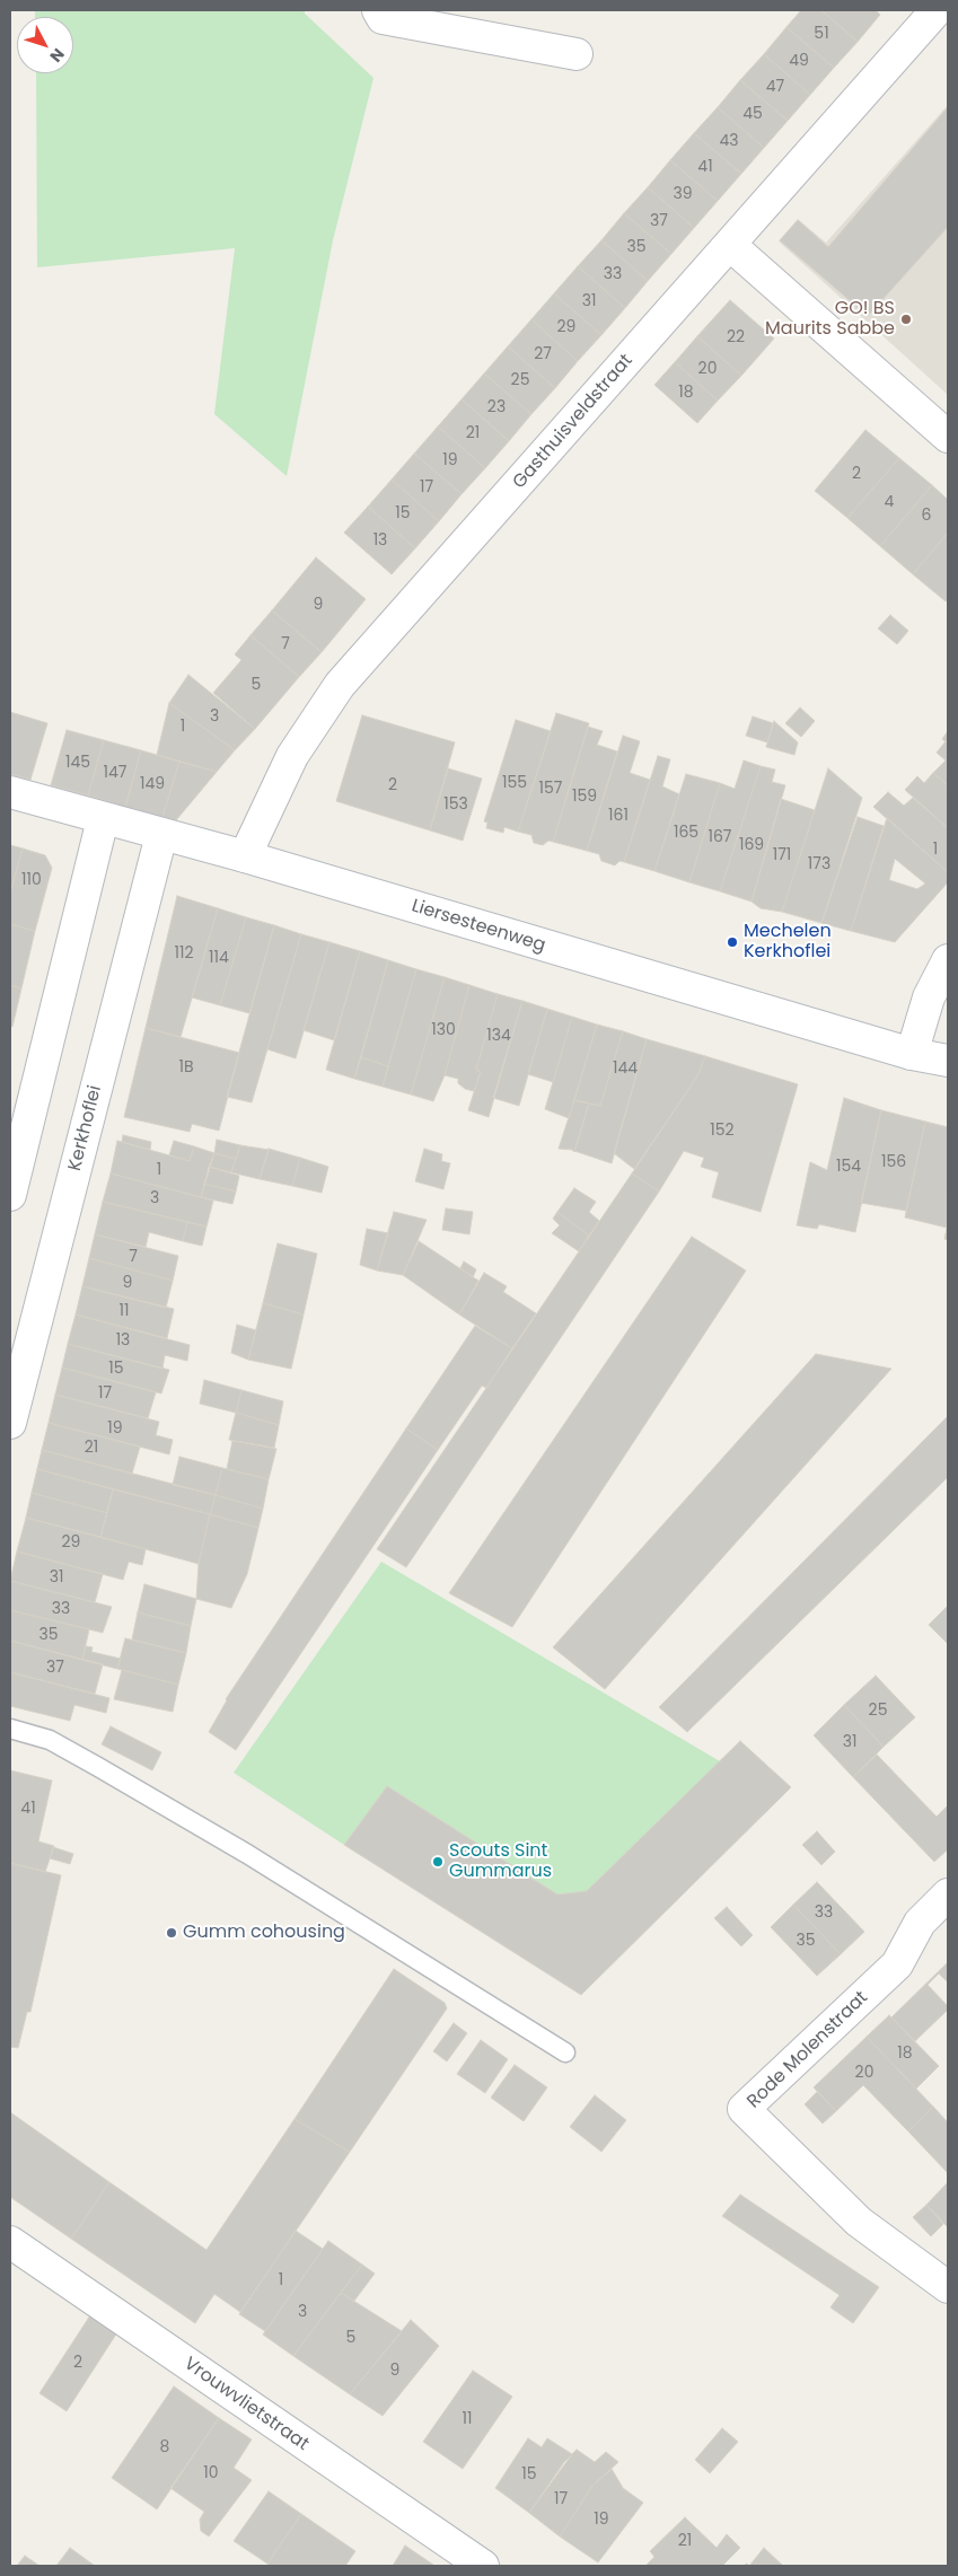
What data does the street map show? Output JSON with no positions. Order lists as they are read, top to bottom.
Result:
{
  "streets": {
    "street": [
      "Gasthuisveldstraat",
      "Liersesteenweg",
      "Kerkhoflei",
      "Rode Molenstraat",
      "Vrouwvlietstraat"
    ]
  },
  "crossings": [
    ["Gasthuisveldstraat", "Liersesteenweg"],
    ["Liersesteenweg", "Kerkhoflei"]
  ],
  "places": [
    "GO! BS Maurits Sabbe",
    "Mechelen Kerkhoflei",
    "Scouts Sint Gummarus",
    "Gumm cohousing"
  ],
  "house_numbers": [
    "51",
    "49",
    "47",
    "45",
    "43",
    "41",
    "39",
    "37",
    "35",
    "33",
    "31",
    "29",
    "22",
    "27",
    "20",
    "25",
    "18",
    "23",
    "21",
    "19",
    "2",
    "17",
    "4",
    "15",
    "6",
    "13",
    "9",
    "7",
    "5",
    "3",
    "1",
    "145",
    "147",
    "155",
    "149",
    "2",
    "157",
    "159",
    "153",
    "161",
    "165",
    "167",
    "169",
    "1",
    "171",
    "173",
    "110",
    "112",
    "114",
    "130",
    "134",
    "1B",
    "144",
    "152",
    "156",
    "154",
    "1",
    "3",
    "7",
    "9",
    "11",
    "13",
    "15",
    "17",
    "19",
    "21",
    "29",
    "31",
    "33",
    "35",
    "37",
    "25",
    "31",
    "41",
    "33",
    "35",
    "18",
    "20",
    "1",
    "3",
    "5",
    "2",
    "9",
    "11",
    "8",
    "10",
    "15",
    "17",
    "19",
    "21"
  ],
  "north": "bottom right"
}
